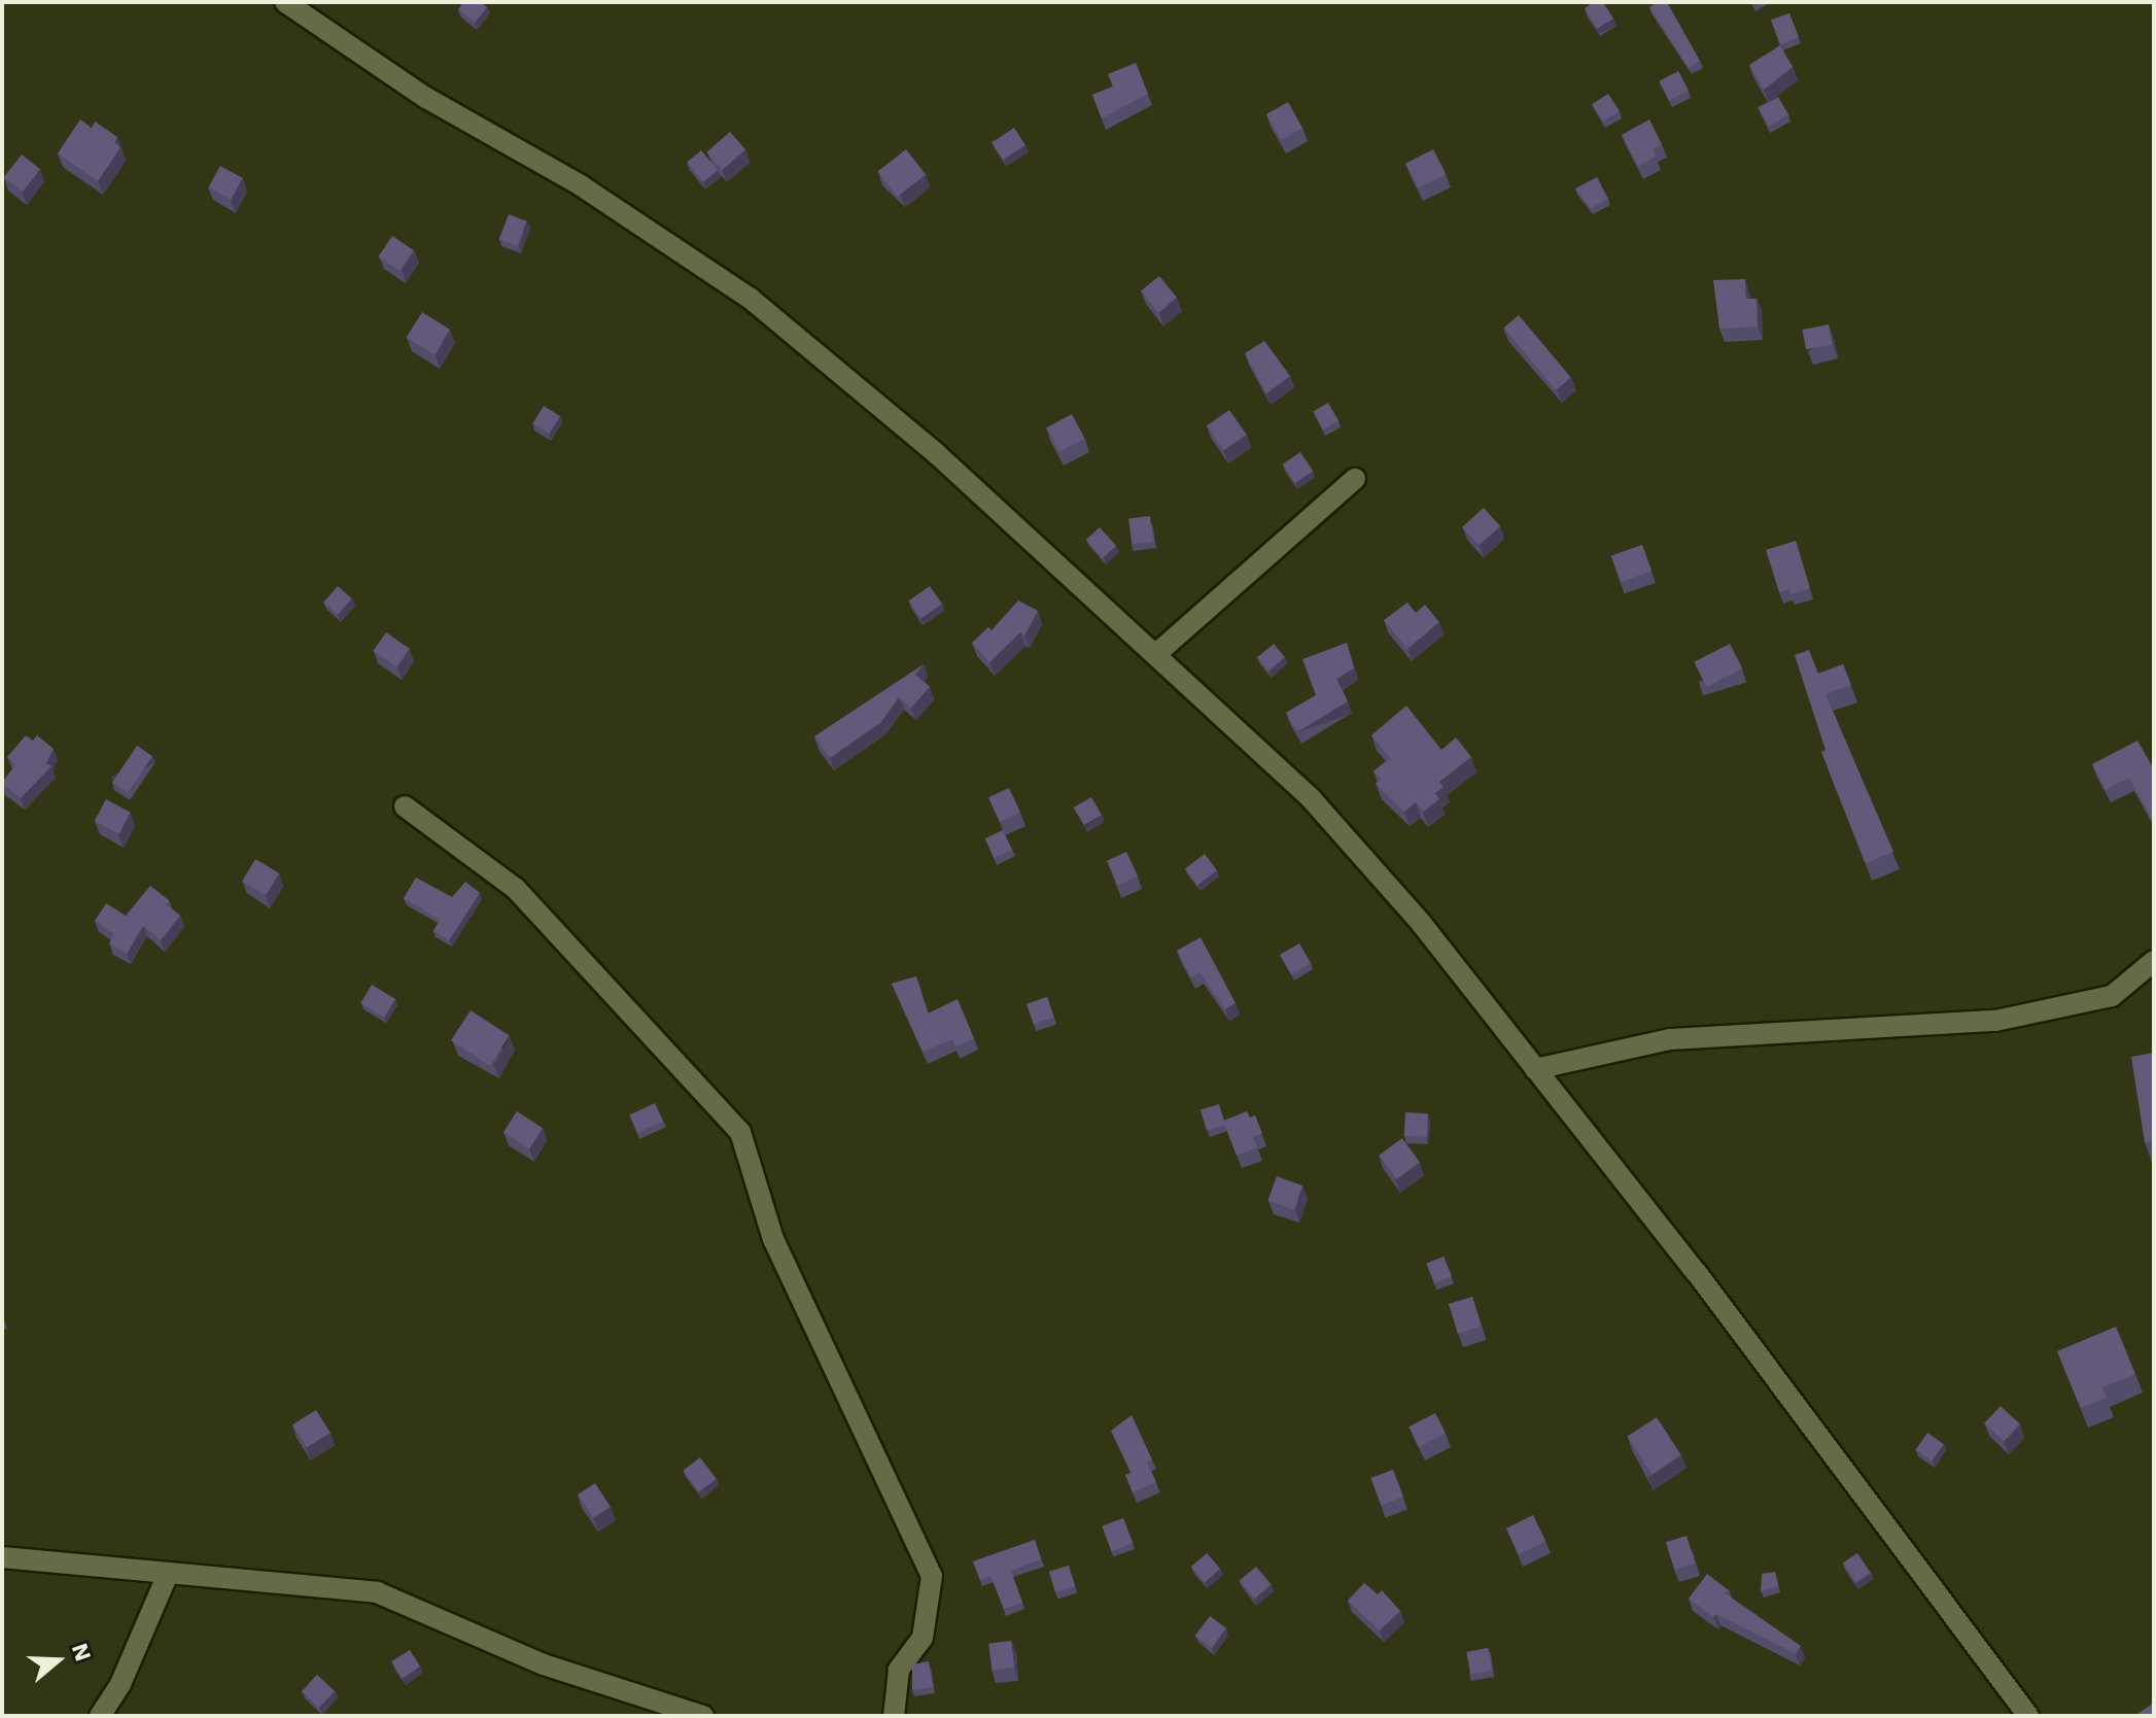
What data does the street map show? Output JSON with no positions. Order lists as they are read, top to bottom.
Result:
{
  "north": "right"
}
